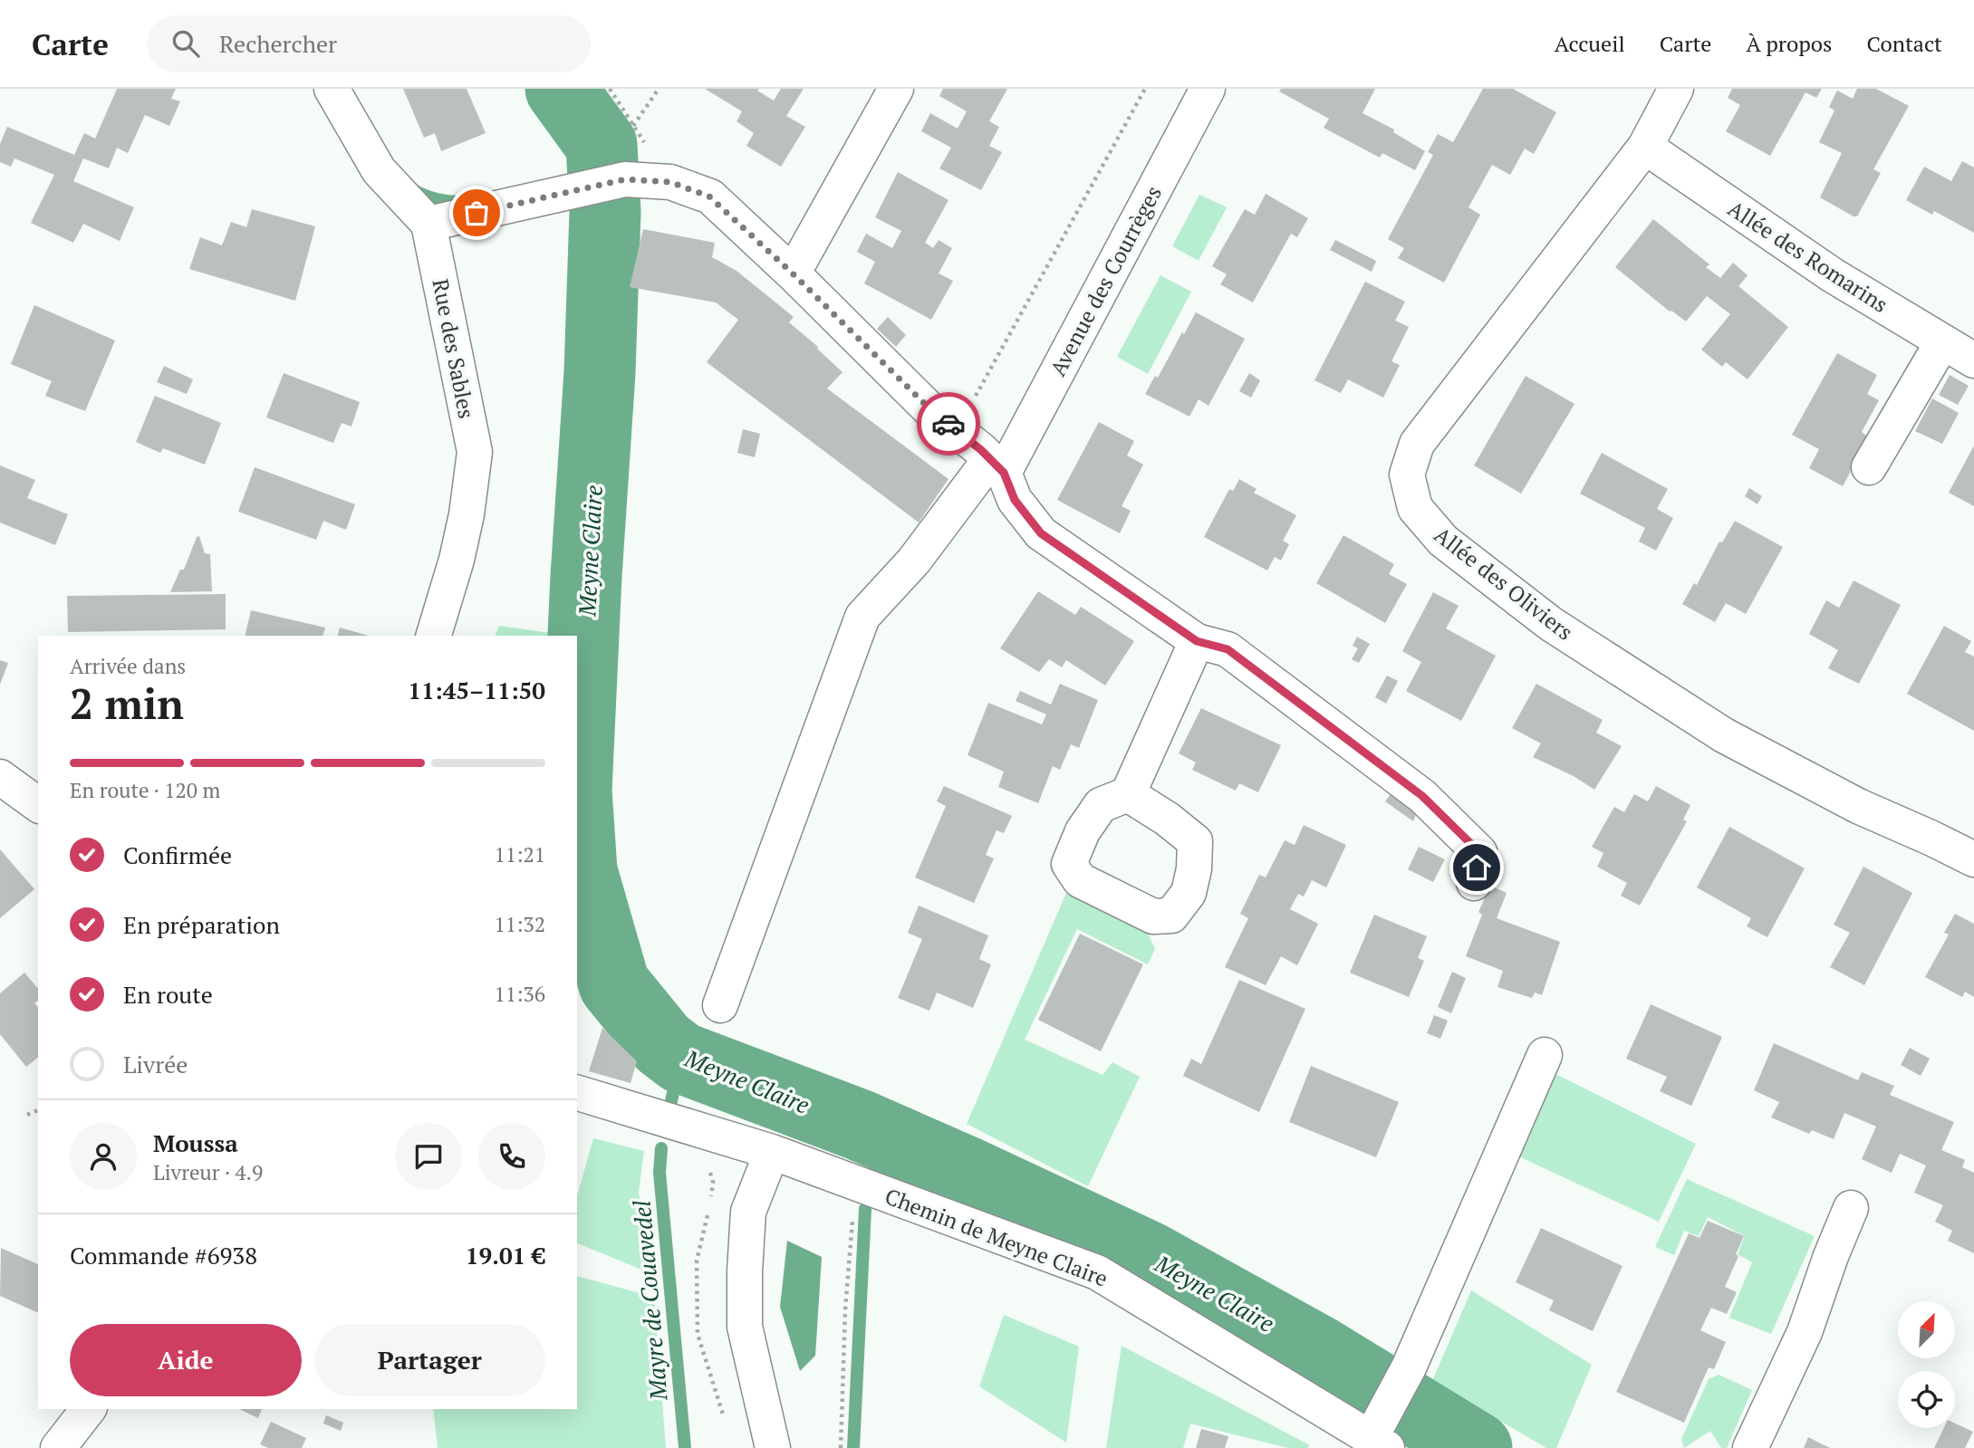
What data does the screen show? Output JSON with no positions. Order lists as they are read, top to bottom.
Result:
{
  "streets": {
    "street": [
      "Allée des Romarins",
      "Avenue des Courrèges",
      "Rue des Sables",
      "Allée des Oliviers",
      "Chemin de Meyne Claire"
    ]
  },
  "crossings": [
    ["Allée des Romarins", "Allée des Oliviers"]
  ],
  "water": ["Meyne Claire", "Mayre de Couavedel"],
  "north": "top right",
  "page": {
    "header": "Carte",
    "search": "Rechercher",
    "nav": [
      "Accueil",
      "Carte",
      "À propos",
      "Contact"
    ],
    "heading": ["2 min", "Arrivée dans", "11:45–11:50"],
    "panel": [
      "Moussa",
      "Livreur · 4.9",
      "Commande #6938",
      "19.01 €"
    ],
    "bar": "En route · 120 m",
    "list": [
      ["Confirmée", "11:21"],
      ["En préparation", "11:32"],
      ["En route", "11:36"],
      "Livrée"
    ],
    "buttons": ["Aide", "Partager"]
  }
}
